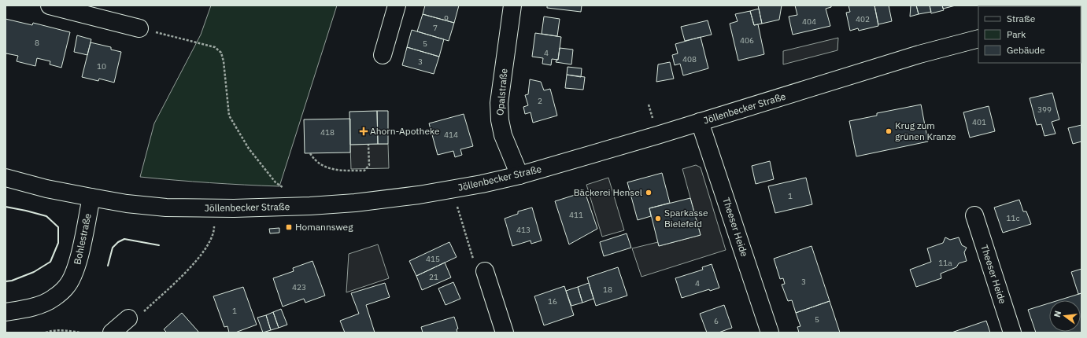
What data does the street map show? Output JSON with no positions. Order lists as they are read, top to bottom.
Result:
{
  "streets": {
    "main road": [
      "Opalstraße",
      "Jöllenbecker Straße",
      "Theeser Heide",
      "Bohlestraße"
    ]
  },
  "crossings": [
    ["Opalstraße", "Jöllenbecker Straße"],
    ["Jöllenbecker Straße", "Theeser Heide"],
    ["Jöllenbecker Straße", "Bohlestraße"]
  ],
  "places": {
    "health": ["Ahorn-Apotheke"],
    "other": ["Krug zum grünen Kranze", "Bäckerei Hensel", "Sparkasse Bielefeld"],
    "transit": ["Homannsweg"]
  },
  "house_numbers": [
    "9",
    "402",
    "404",
    "7",
    "406",
    "8",
    "5",
    "4",
    "408",
    "3",
    "10",
    "2",
    "399",
    "401",
    "418",
    "414",
    "1",
    "411",
    "11c",
    "413",
    "415",
    "11a",
    "21",
    "3",
    "4",
    "423",
    "18",
    "16",
    "1",
    "5",
    "6"
  ],
  "legend": ["Straße", "Park", "Gebäude"],
  "north": "left"
}
